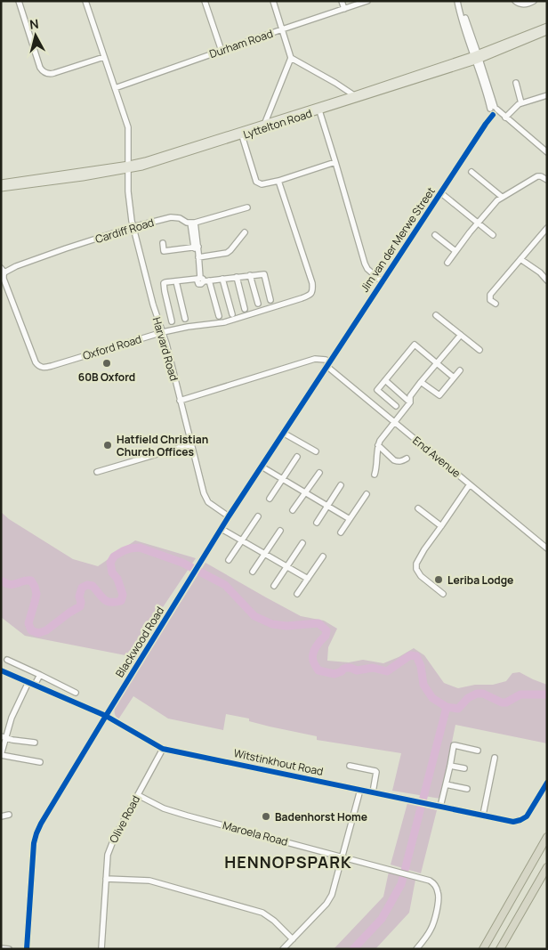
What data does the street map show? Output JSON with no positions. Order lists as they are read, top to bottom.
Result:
{
  "streets": {
    "main road": ["Lyttelton Road"],
    "street": [
      "Durham Road",
      "Cardiff Road",
      "Jim van der Merwe Street",
      "Oxford Road",
      "Harvard Road",
      "End Avenue",
      "Blackwood Road",
      "Witstinkhout Road",
      "Olive Road",
      "Maroela Road"
    ]
  },
  "crossings": [
    ["Durham Road", "Harvard Road"],
    ["Lyttelton Road", "Harvard Road"],
    ["Cardiff Road", "Oxford Road"],
    ["Cardiff Road", "Harvard Road"],
    ["Jim van der Merwe Street", "End Avenue"],
    ["Jim van der Merwe Street", "Blackwood Road"],
    ["Oxford Road", "Harvard Road"],
    ["Harvard Road", "Blackwood Road"],
    ["End Avenue", "Blackwood Road"],
    ["Blackwood Road", "Witstinkhout Road"],
    ["Witstinkhout Road", "Olive Road"],
    ["Olive Road", "Maroela Road"]
  ],
  "districts": ["HENNOPSPARK"],
  "places": [
    "60B Oxford",
    "Hatfield Christian Church Offices",
    "Leriba Lodge",
    "Badenhorst Home"
  ],
  "north": "top"
}
